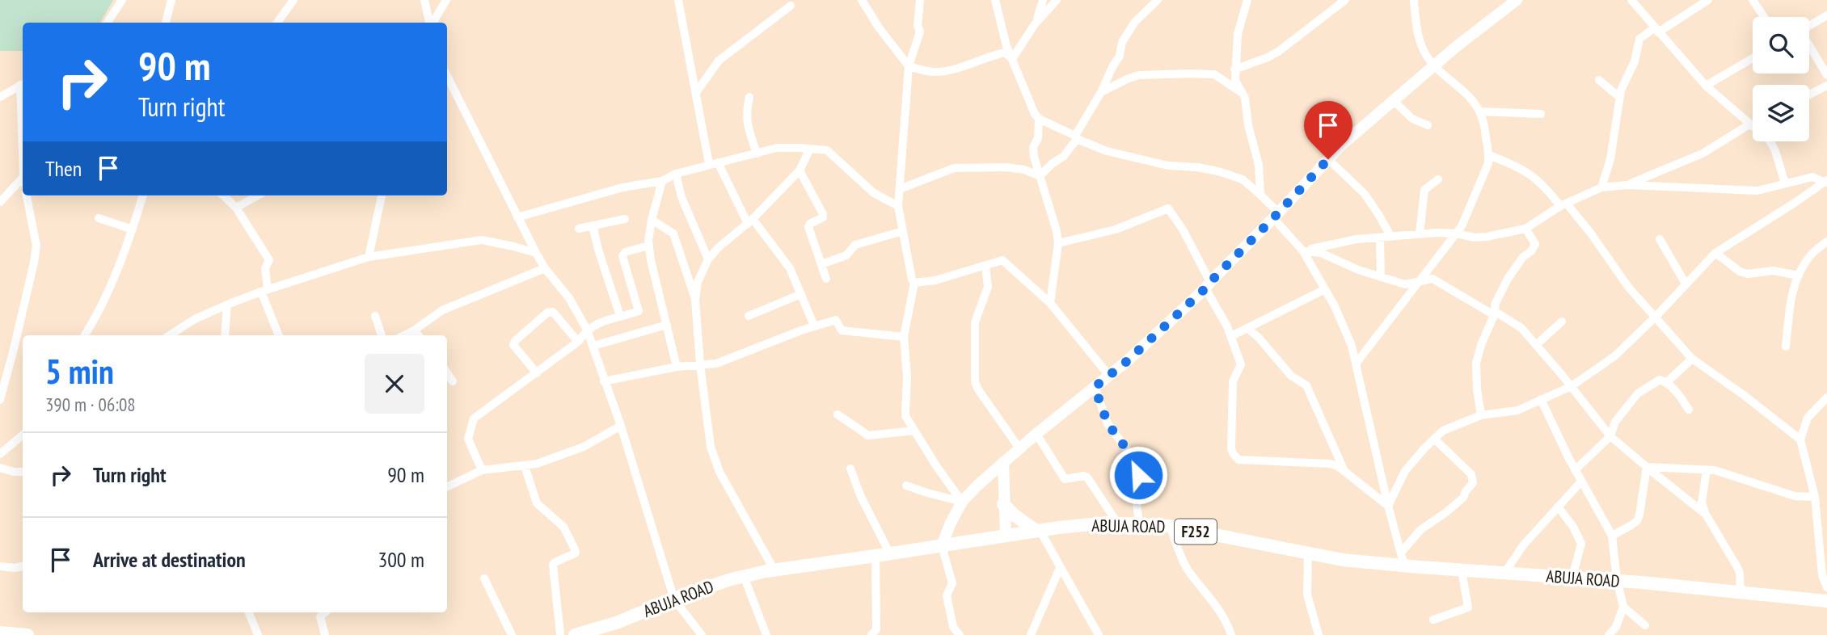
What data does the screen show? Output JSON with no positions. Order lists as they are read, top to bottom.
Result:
{
  "streets": {
    "main road": ["ABUJA ROAD", "F252"]
  },
  "page": {
    "turn": ["90 m", "Turn right"],
    "then": "Then",
    "heading": ["5 min", "390 m · 06:08"],
    "list": [
      {
        "name": "Turn right",
        "value": "90 m"
      },
      {
        "name": "Arrive at destination",
        "value": "300 m"
      }
    ]
  }
}
